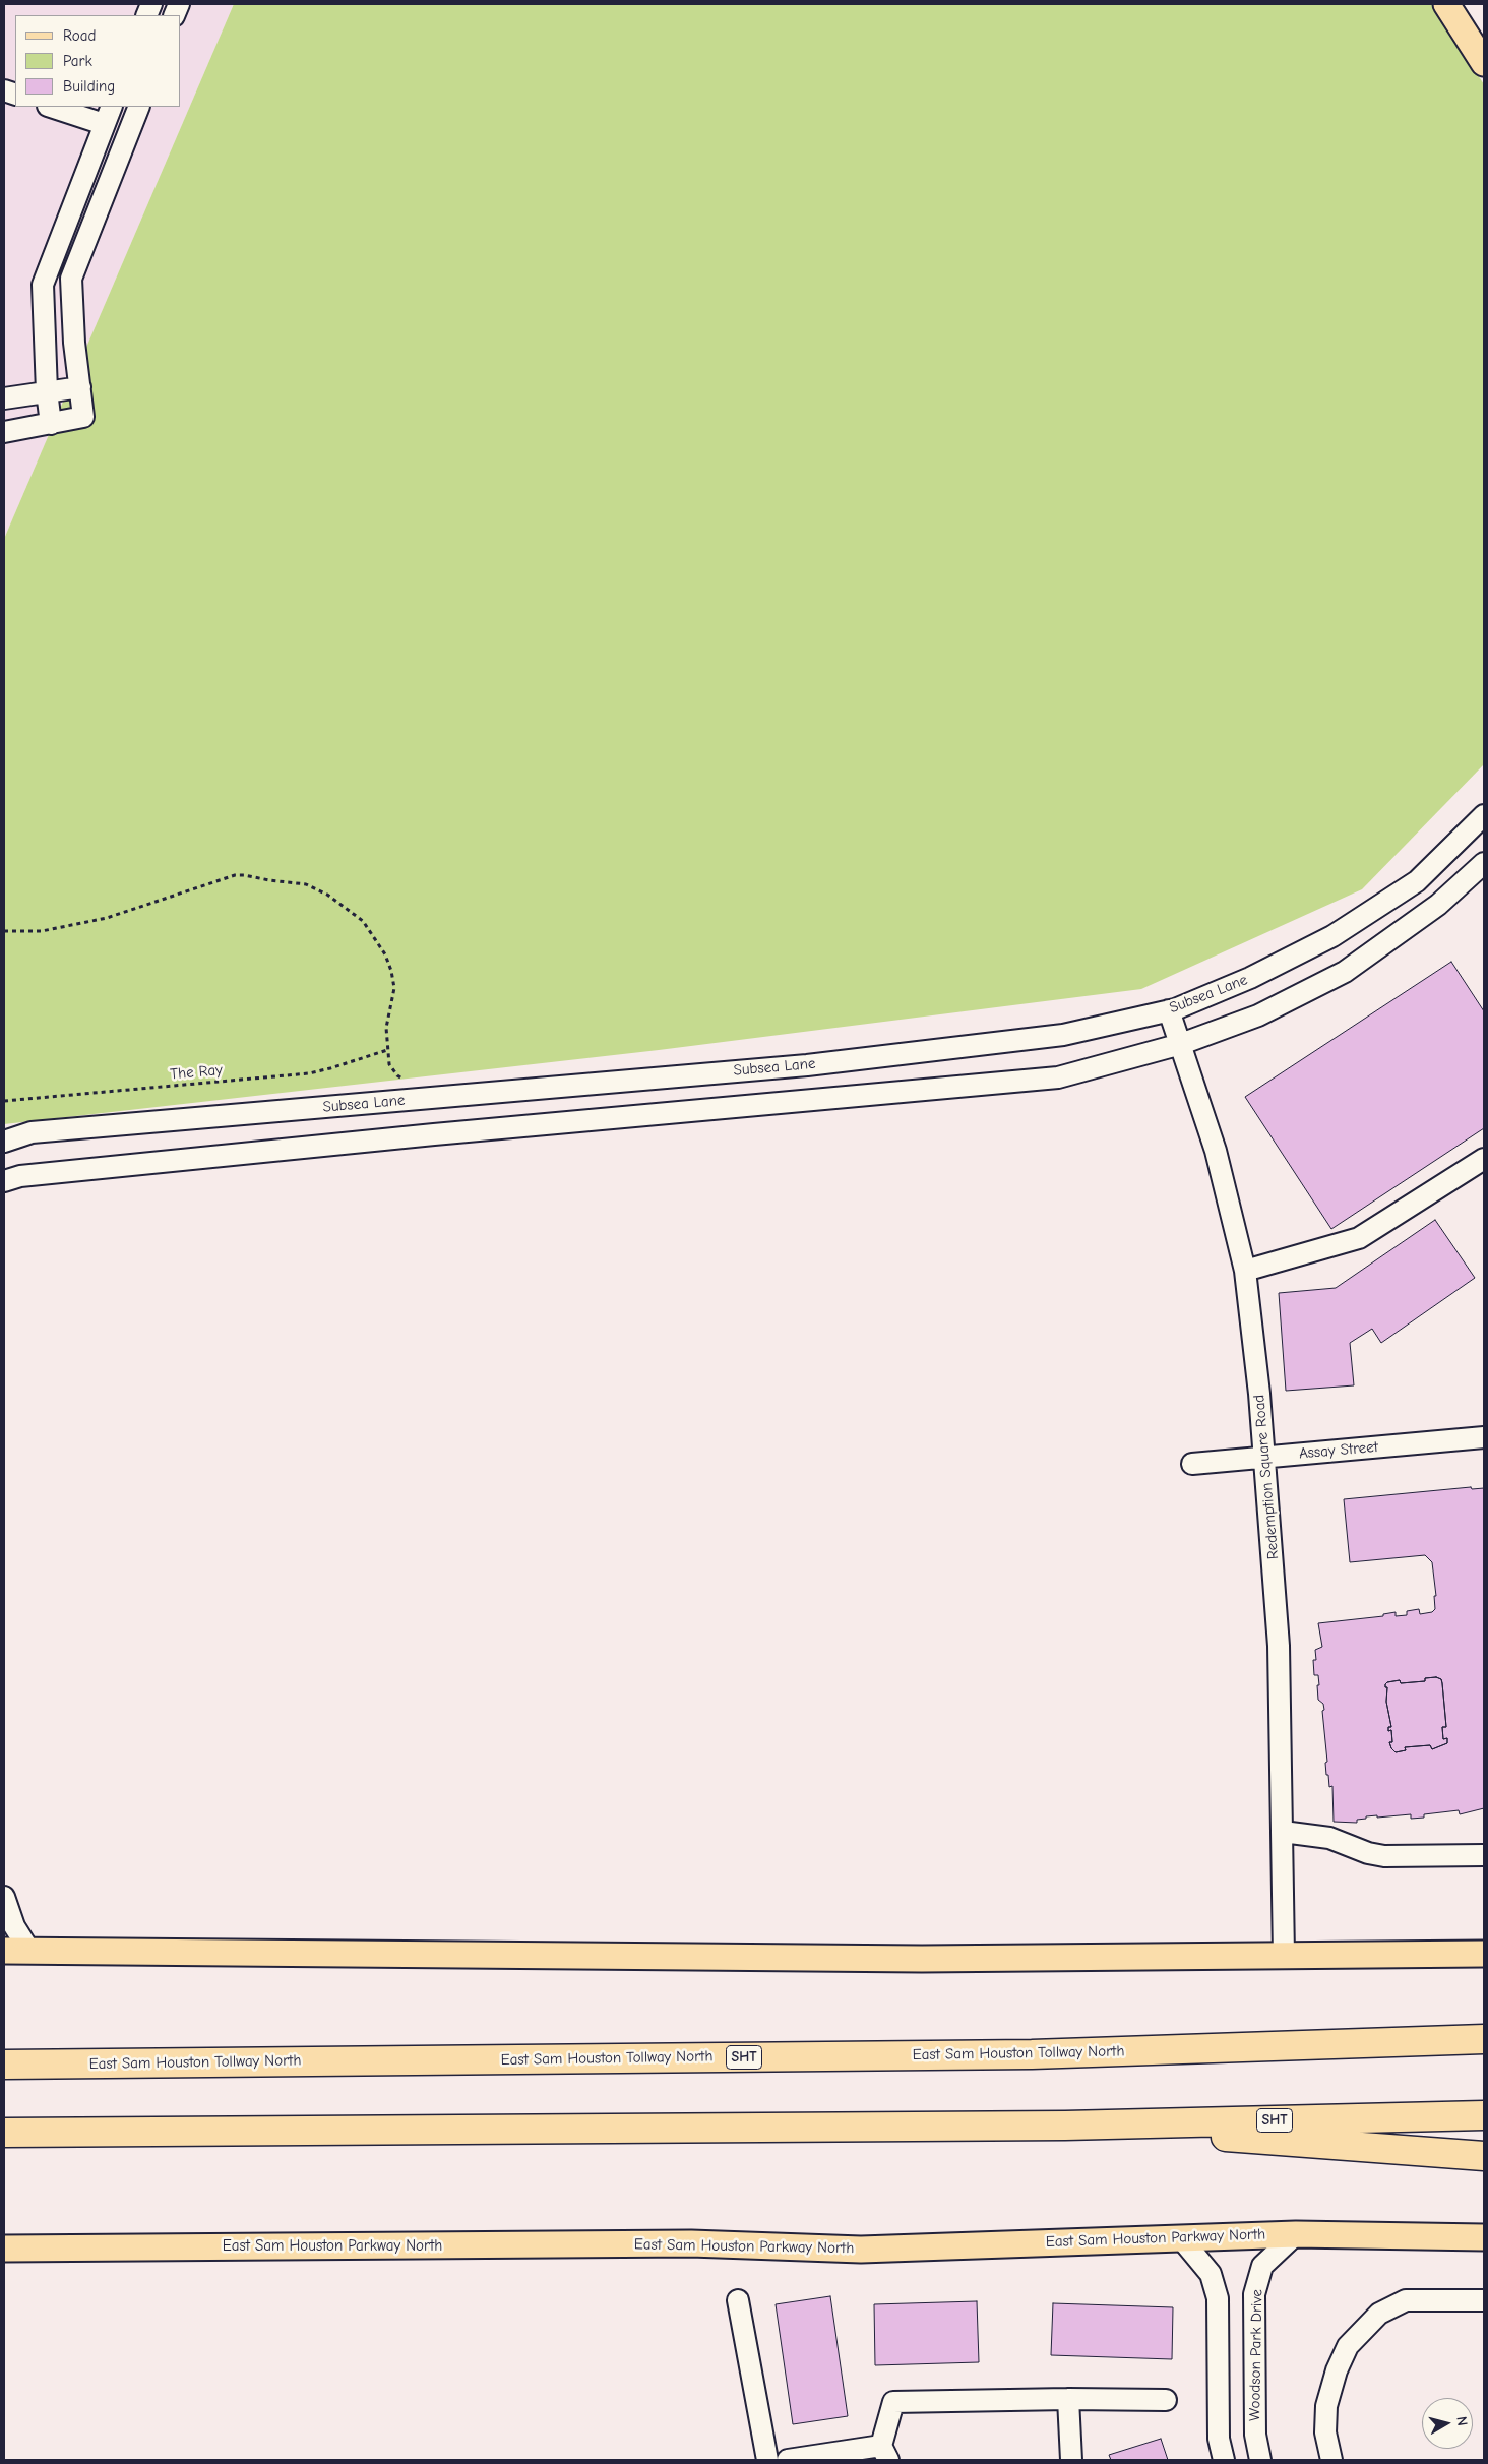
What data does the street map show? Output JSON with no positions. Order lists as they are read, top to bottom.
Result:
{
  "streets": {
    "highway": ["East Sam Houston Tollway North", "SHT"],
    "main road": ["East Sam Houston Parkway North"],
    "street": [
      "Subsea Lane",
      "Assay Street",
      "Redemption Square Road",
      "Woodson Park Drive"
    ],
    "path": ["The Ray"]
  },
  "crossings": [
    ["Subsea Lane", "Redemption Square Road"],
    ["Assay Street", "Redemption Square Road"],
    ["East Sam Houston Parkway North", "Woodson Park Drive"]
  ],
  "legend": ["Road", "Park", "Building"],
  "north": "right"
}
